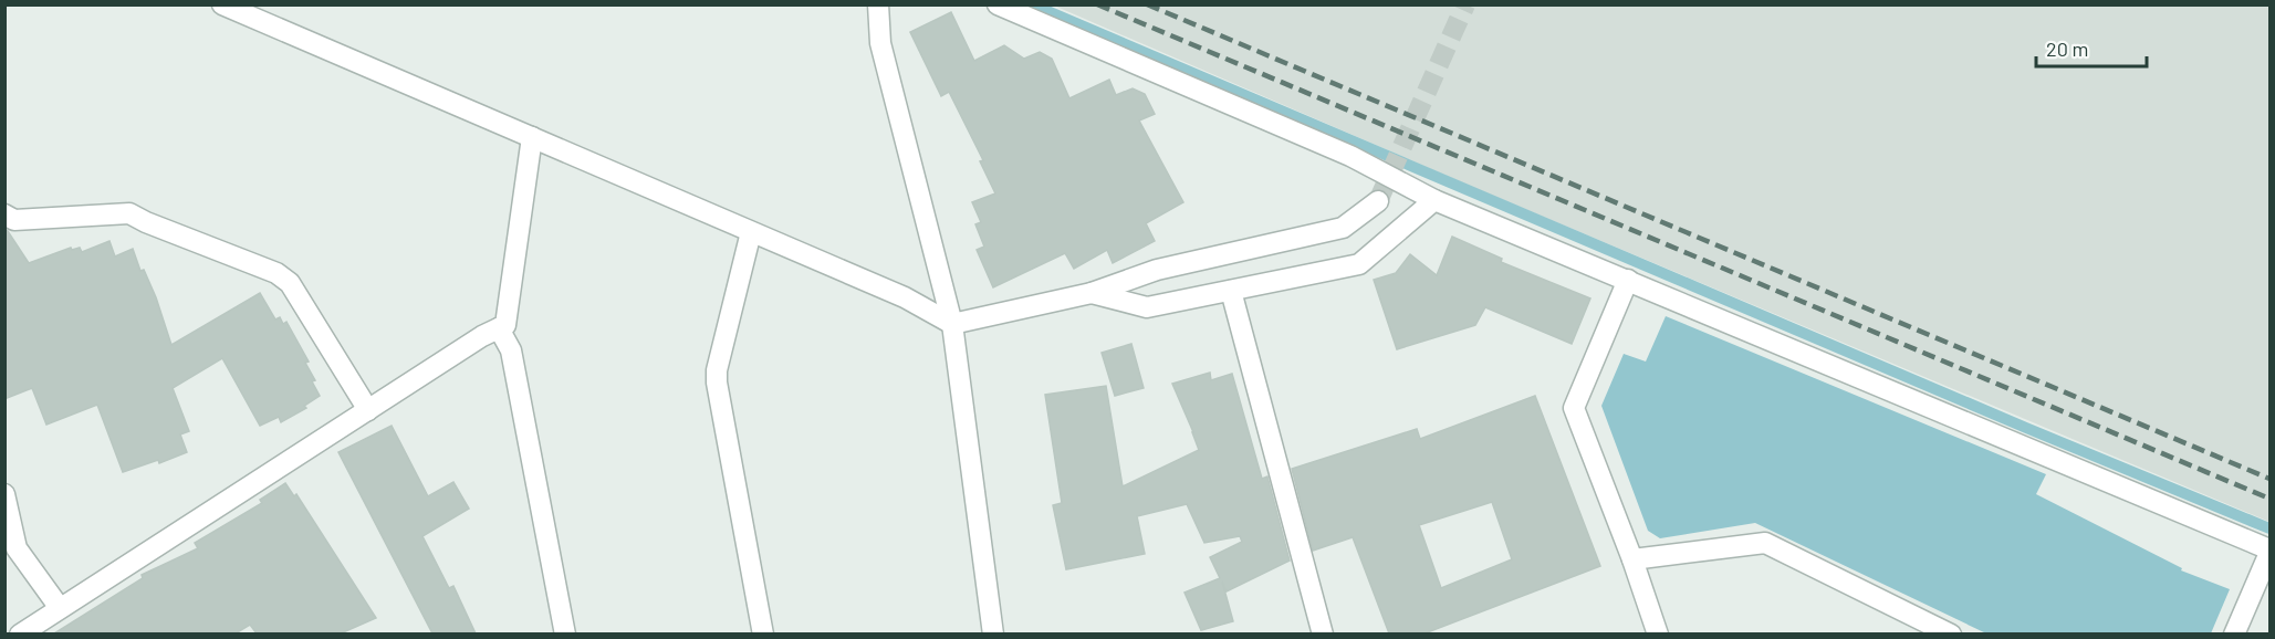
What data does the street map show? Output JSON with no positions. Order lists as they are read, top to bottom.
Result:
{
  "scale_bar": "20 m"
}
